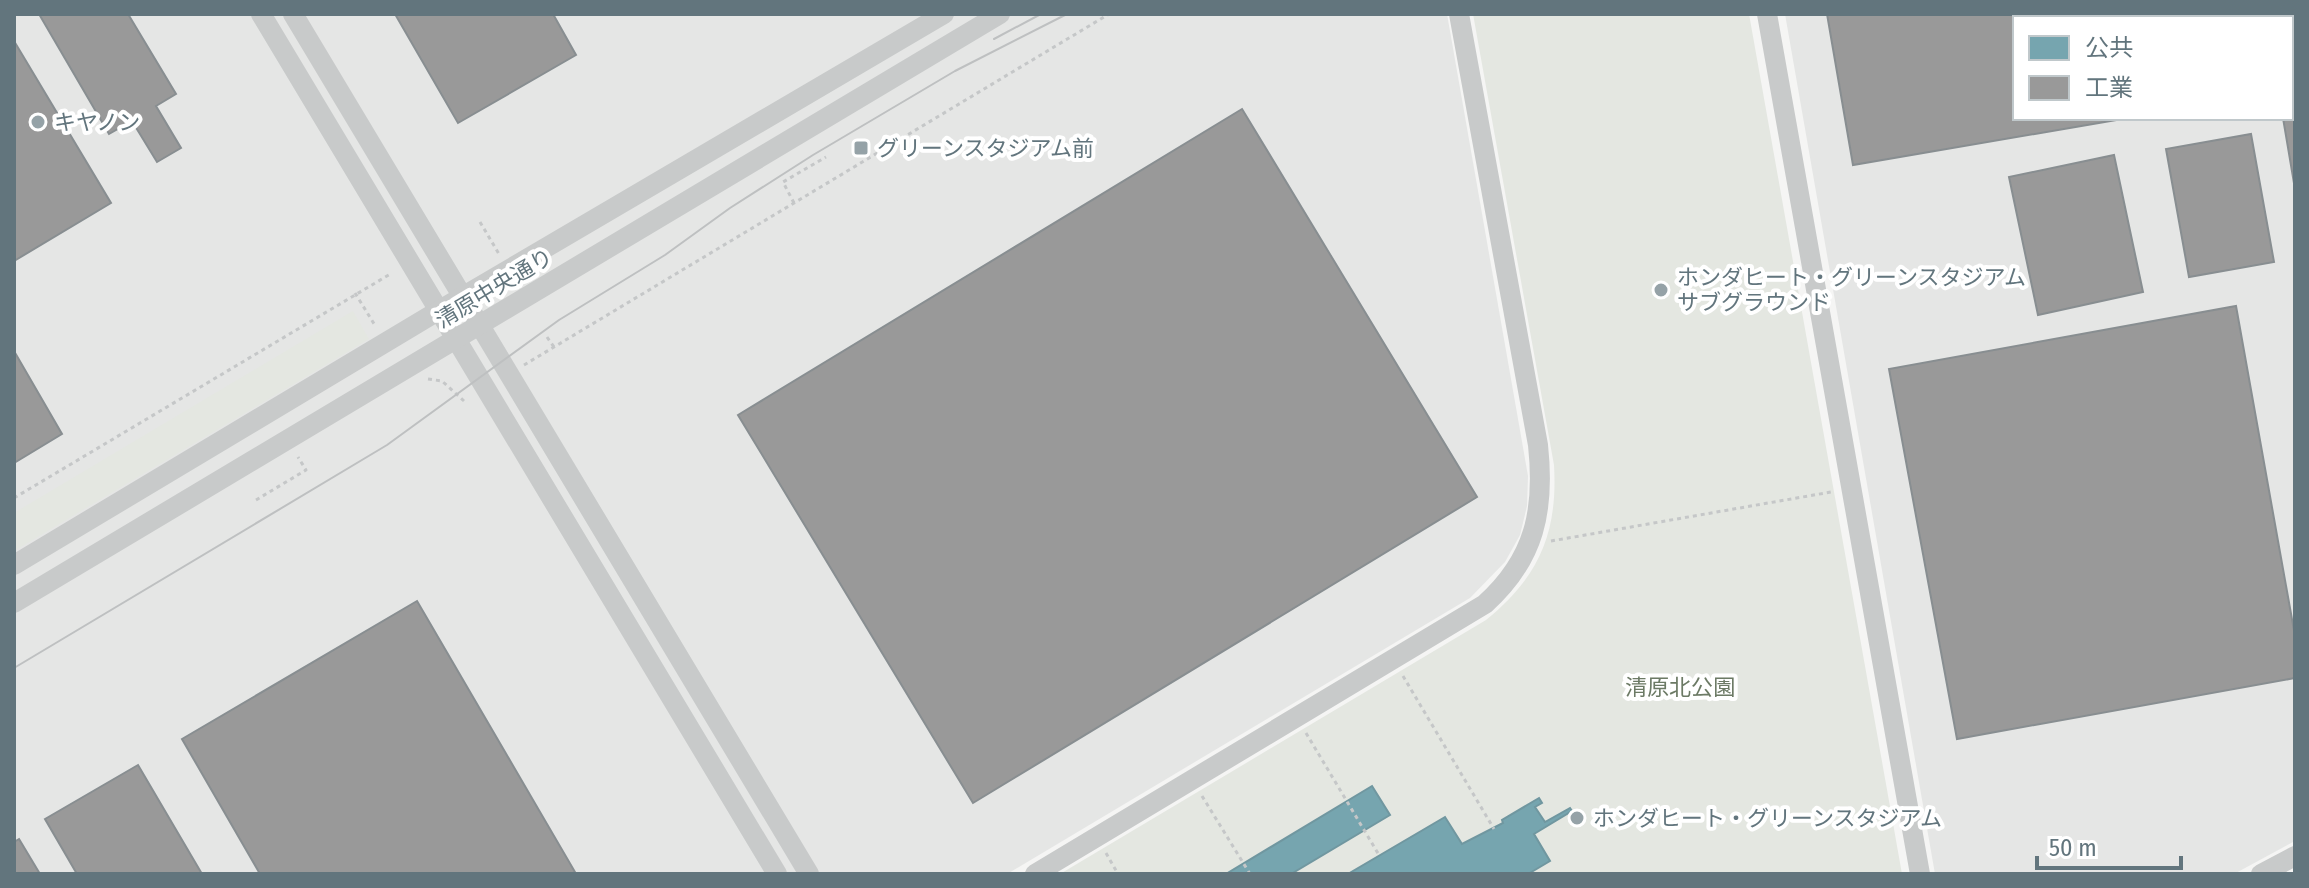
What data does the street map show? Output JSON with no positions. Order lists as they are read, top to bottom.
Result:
{
  "streets": {
    "street": ["清原中央通り"]
  },
  "parks": ["清原北公園"],
  "places": {
    "other": ["キヤノン", "ホンダヒート・グリーンスタジアム サブグラウンド", "ホンダヒート・グリーンスタジアム"],
    "transit": ["グリーンスタジアム前"]
  },
  "legend": ["公共", "工業"],
  "scale_bar": "50 m"
}
